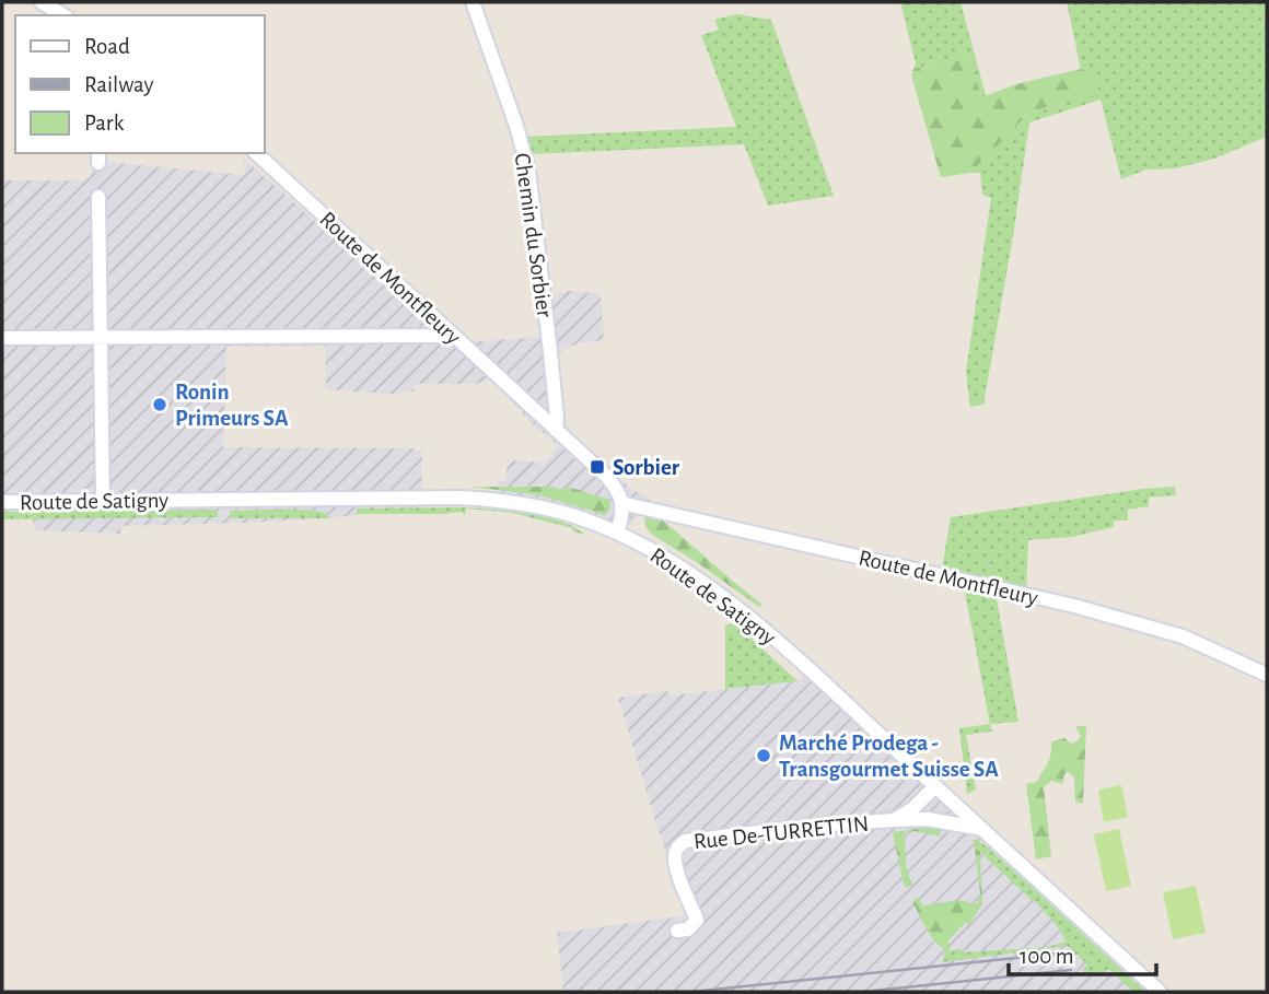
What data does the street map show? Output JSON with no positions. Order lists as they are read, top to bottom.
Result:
{
  "streets": {
    "street": [
      "Chemin du Sorbier",
      "Route de Montfleury",
      "Route de Satigny",
      "Rue De-TURRETTIN"
    ]
  },
  "crossings": [
    ["Chemin du Sorbier", "Route de Montfleury"],
    ["Route de Satigny", "Rue De-TURRETTIN"]
  ],
  "places": {
    "other": ["Ronin Primeurs SA", "Marché Prodega - Transgourmet Suisse SA"],
    "transit": ["Sorbier"]
  },
  "legend": ["Road", "Railway", "Park"],
  "scale_bar": "100 m"
}
